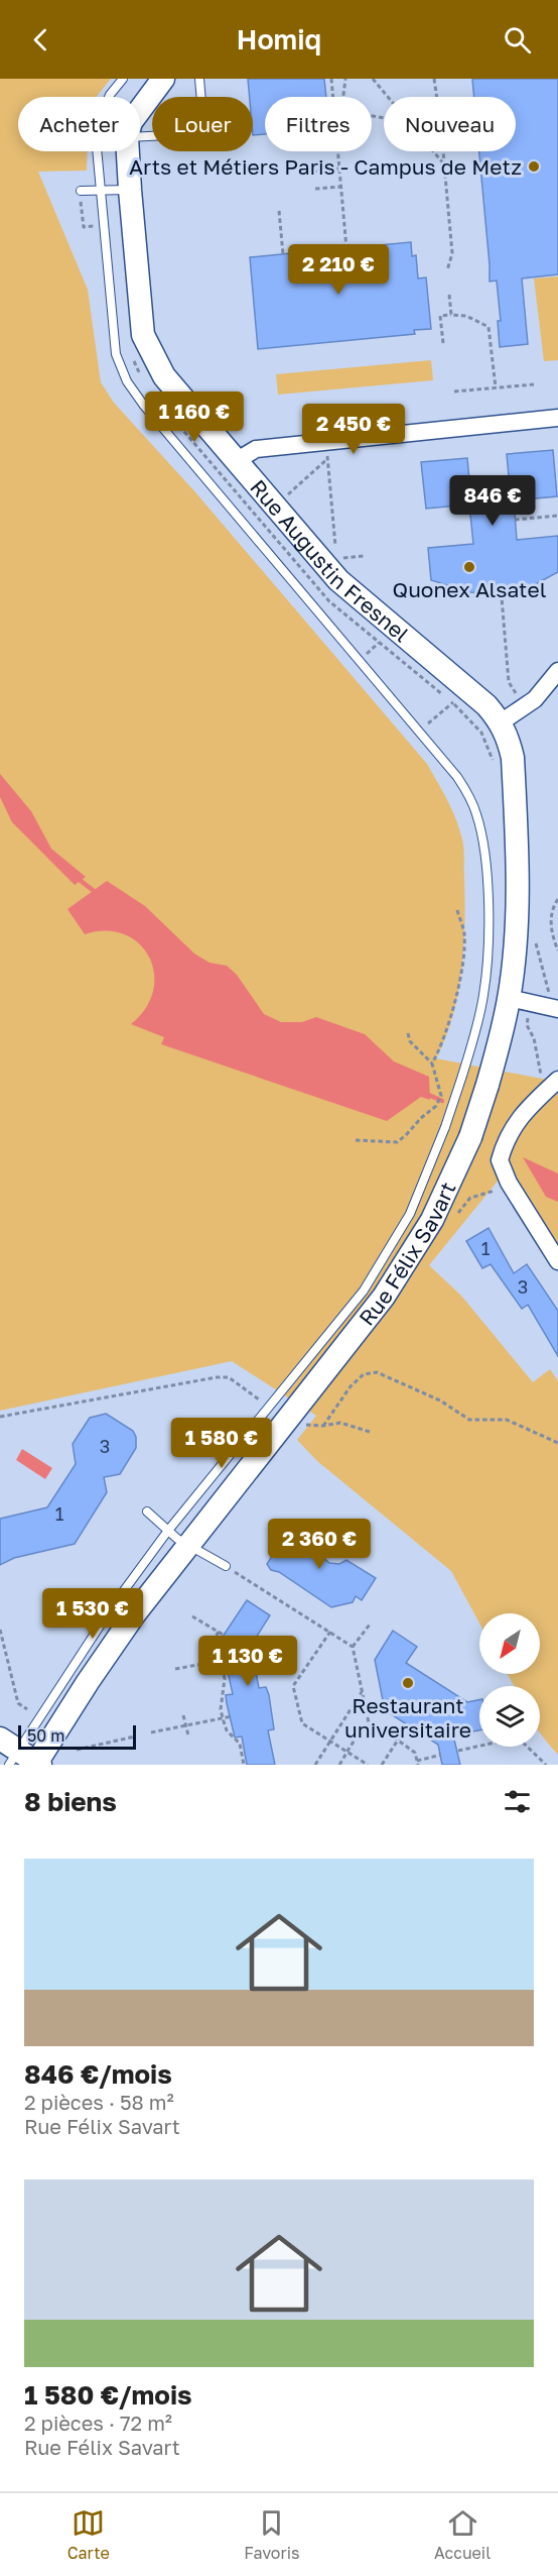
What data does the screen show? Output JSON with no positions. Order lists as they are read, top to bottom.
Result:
{
  "streets": {
    "street": ["Rue Augustin Fresnel", "Rue Félix Savart"]
  },
  "crossings": [
    ["Rue Augustin Fresnel", "Rue Félix Savart"]
  ],
  "places": ["Arts et Métiers Paris - Campus de Metz", "Quonex Alsatel", "Restaurant universitaire"],
  "house_numbers": [
    "1",
    "3",
    "3",
    "1"
  ],
  "scale_bar": "50 m",
  "north": "bottom left",
  "page": {
    "header": "Homiq",
    "chip": [
      "Acheter",
      "Louer",
      "Filtres",
      "Nouveau"
    ],
    "price": [
      "2 210 €",
      "1 160 €",
      "2 450 €",
      "846 €",
      "1 580 €",
      "2 360 €",
      "1 530 €",
      "1 130 €"
    ],
    "scale": "50 m",
    "heading": "8 biens",
    "list": [
      {
        "name": "846 €/mois",
        "note": "2 pièces · 58 m² · Rue Félix Savart"
      },
      {
        "name": "1 580 €/mois",
        "note": "2 pièces · 72 m² · Rue Félix Savart"
      }
    ],
    "tabs": ["Carte", "Favoris", "Accueil"]
  }
}
